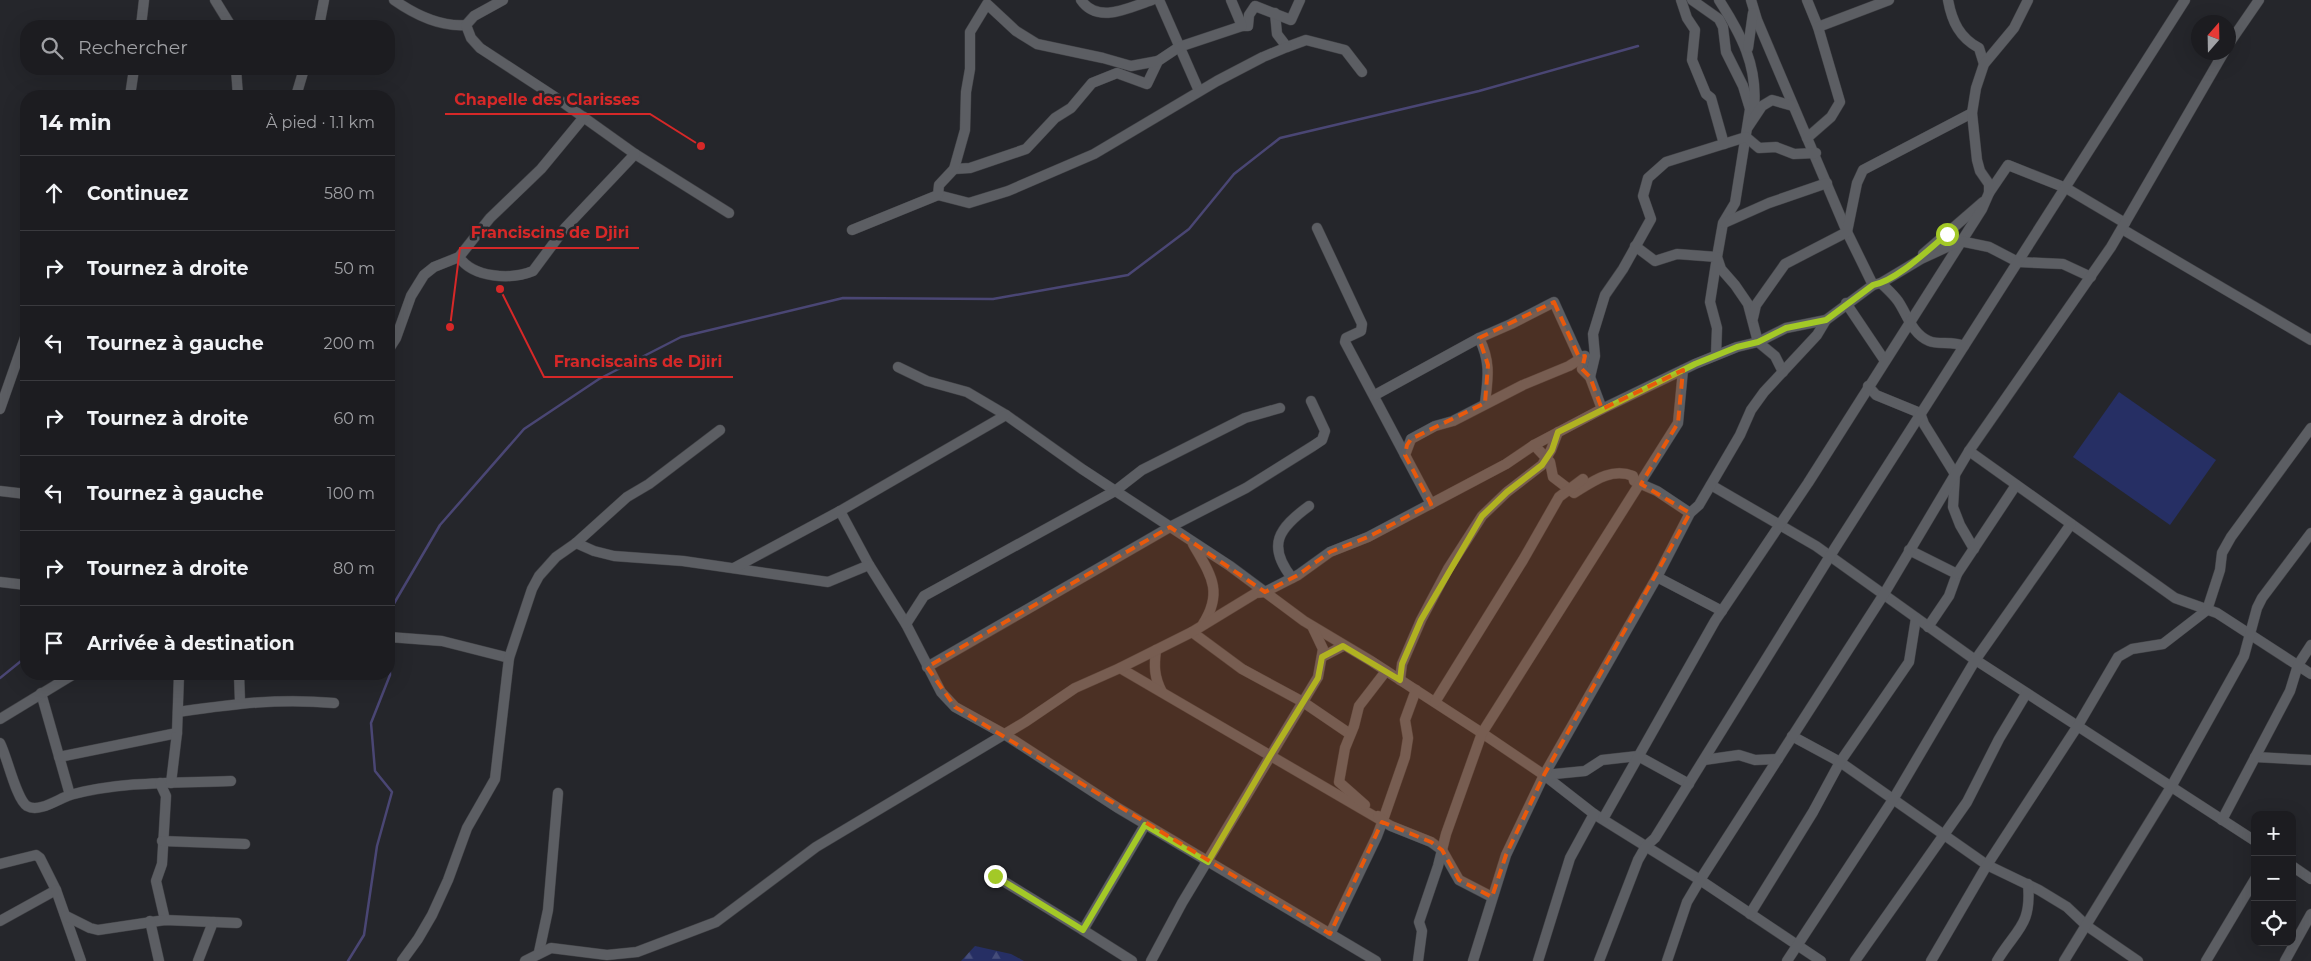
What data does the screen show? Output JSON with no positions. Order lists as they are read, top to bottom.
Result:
{
  "places": ["Chapelle des Clarisses", "Franciscains de Djiri", "Franciscins de Djiri"],
  "north": "top",
  "page": {
    "search": "Rechercher",
    "heading": ["14 min", "À pied · 1.1 km"],
    "list": [
      ["Continuez", "580 m"],
      ["Tournez à droite", "50 m"],
      ["Tournez à gauche", "200 m"],
      ["Tournez à droite", "60 m"],
      ["Tournez à gauche", "100 m"],
      ["Tournez à droite", "80 m"],
      "Arrivée à destination"
    ],
    "map_buttons": ["+", "−"]
  }
}
